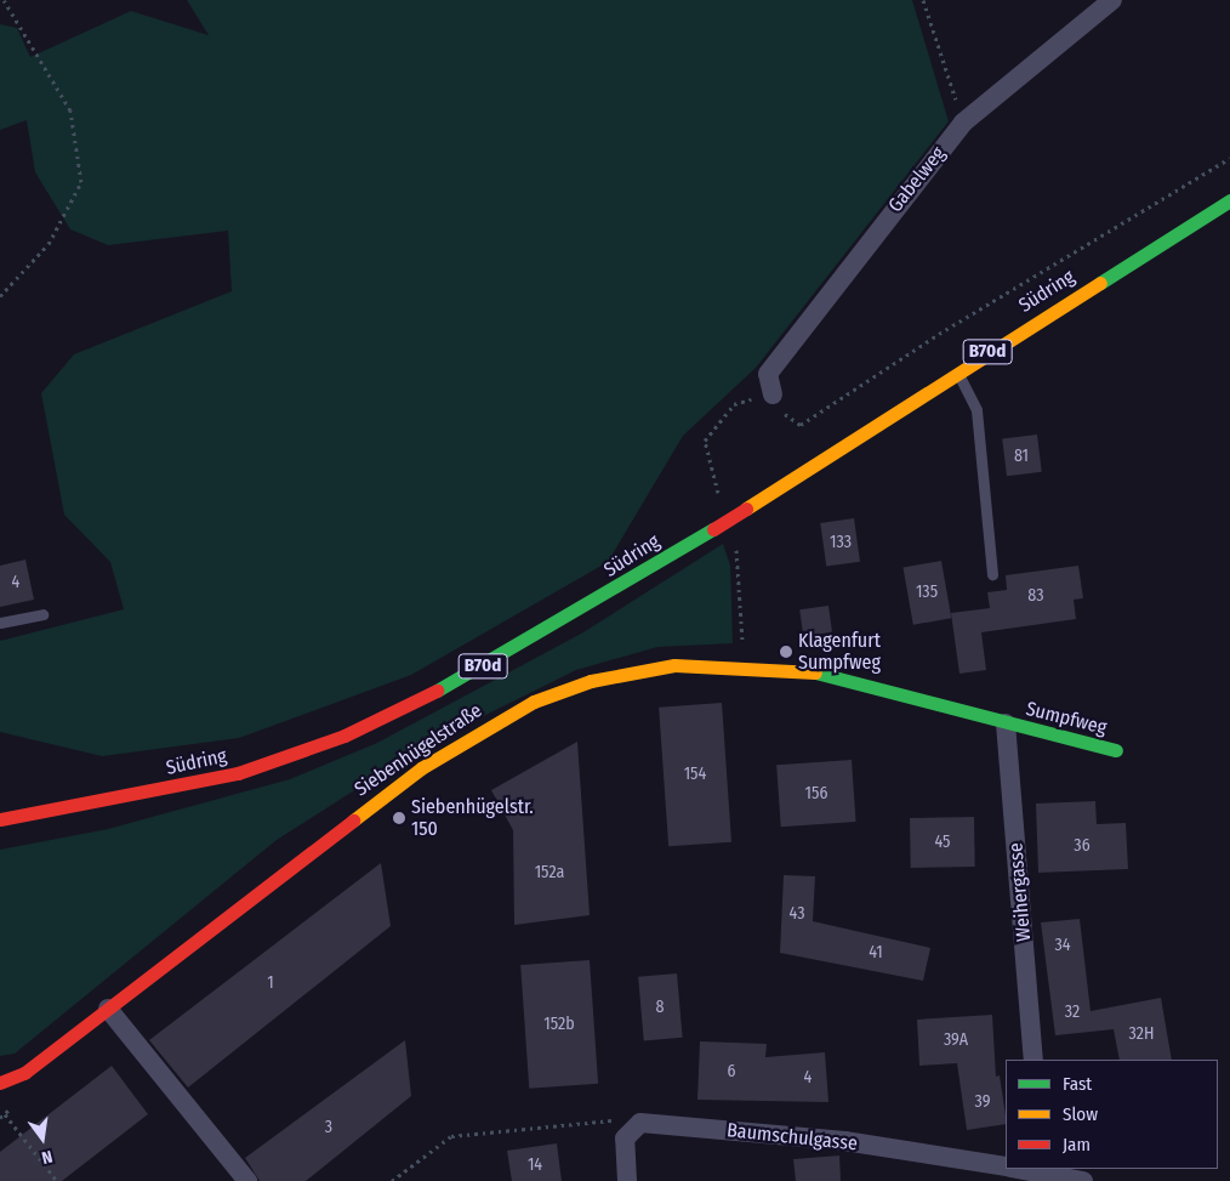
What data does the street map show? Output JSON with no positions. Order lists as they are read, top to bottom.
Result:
{
  "streets": {
    "main road": [
      "Südring",
      "B70d",
      "Sumpfweg",
      "Siebenhügelstraße"
    ],
    "street": ["Gabelweg", "Weihergasse", "Baumschulgasse"]
  },
  "crossings": [
    ["Sumpfweg", "Siebenhügelstraße"],
    ["Sumpfweg", "Weihergasse"],
    ["Siebenhügelstraße", "Weihergasse"]
  ],
  "places": ["Klagenfurt Sumpfweg", "Siebenhügelstr. 150"],
  "house_numbers": [
    "81",
    "133",
    "4",
    "135",
    "83",
    "154",
    "156",
    "45",
    "36",
    "152a",
    "43",
    "34",
    "41",
    "1",
    "8",
    "32",
    "152b",
    "32H",
    "39A",
    "6",
    "4",
    "39",
    "3",
    "14"
  ],
  "legend": ["Fast", "Slow", "Jam"],
  "north": "bottom"
}
